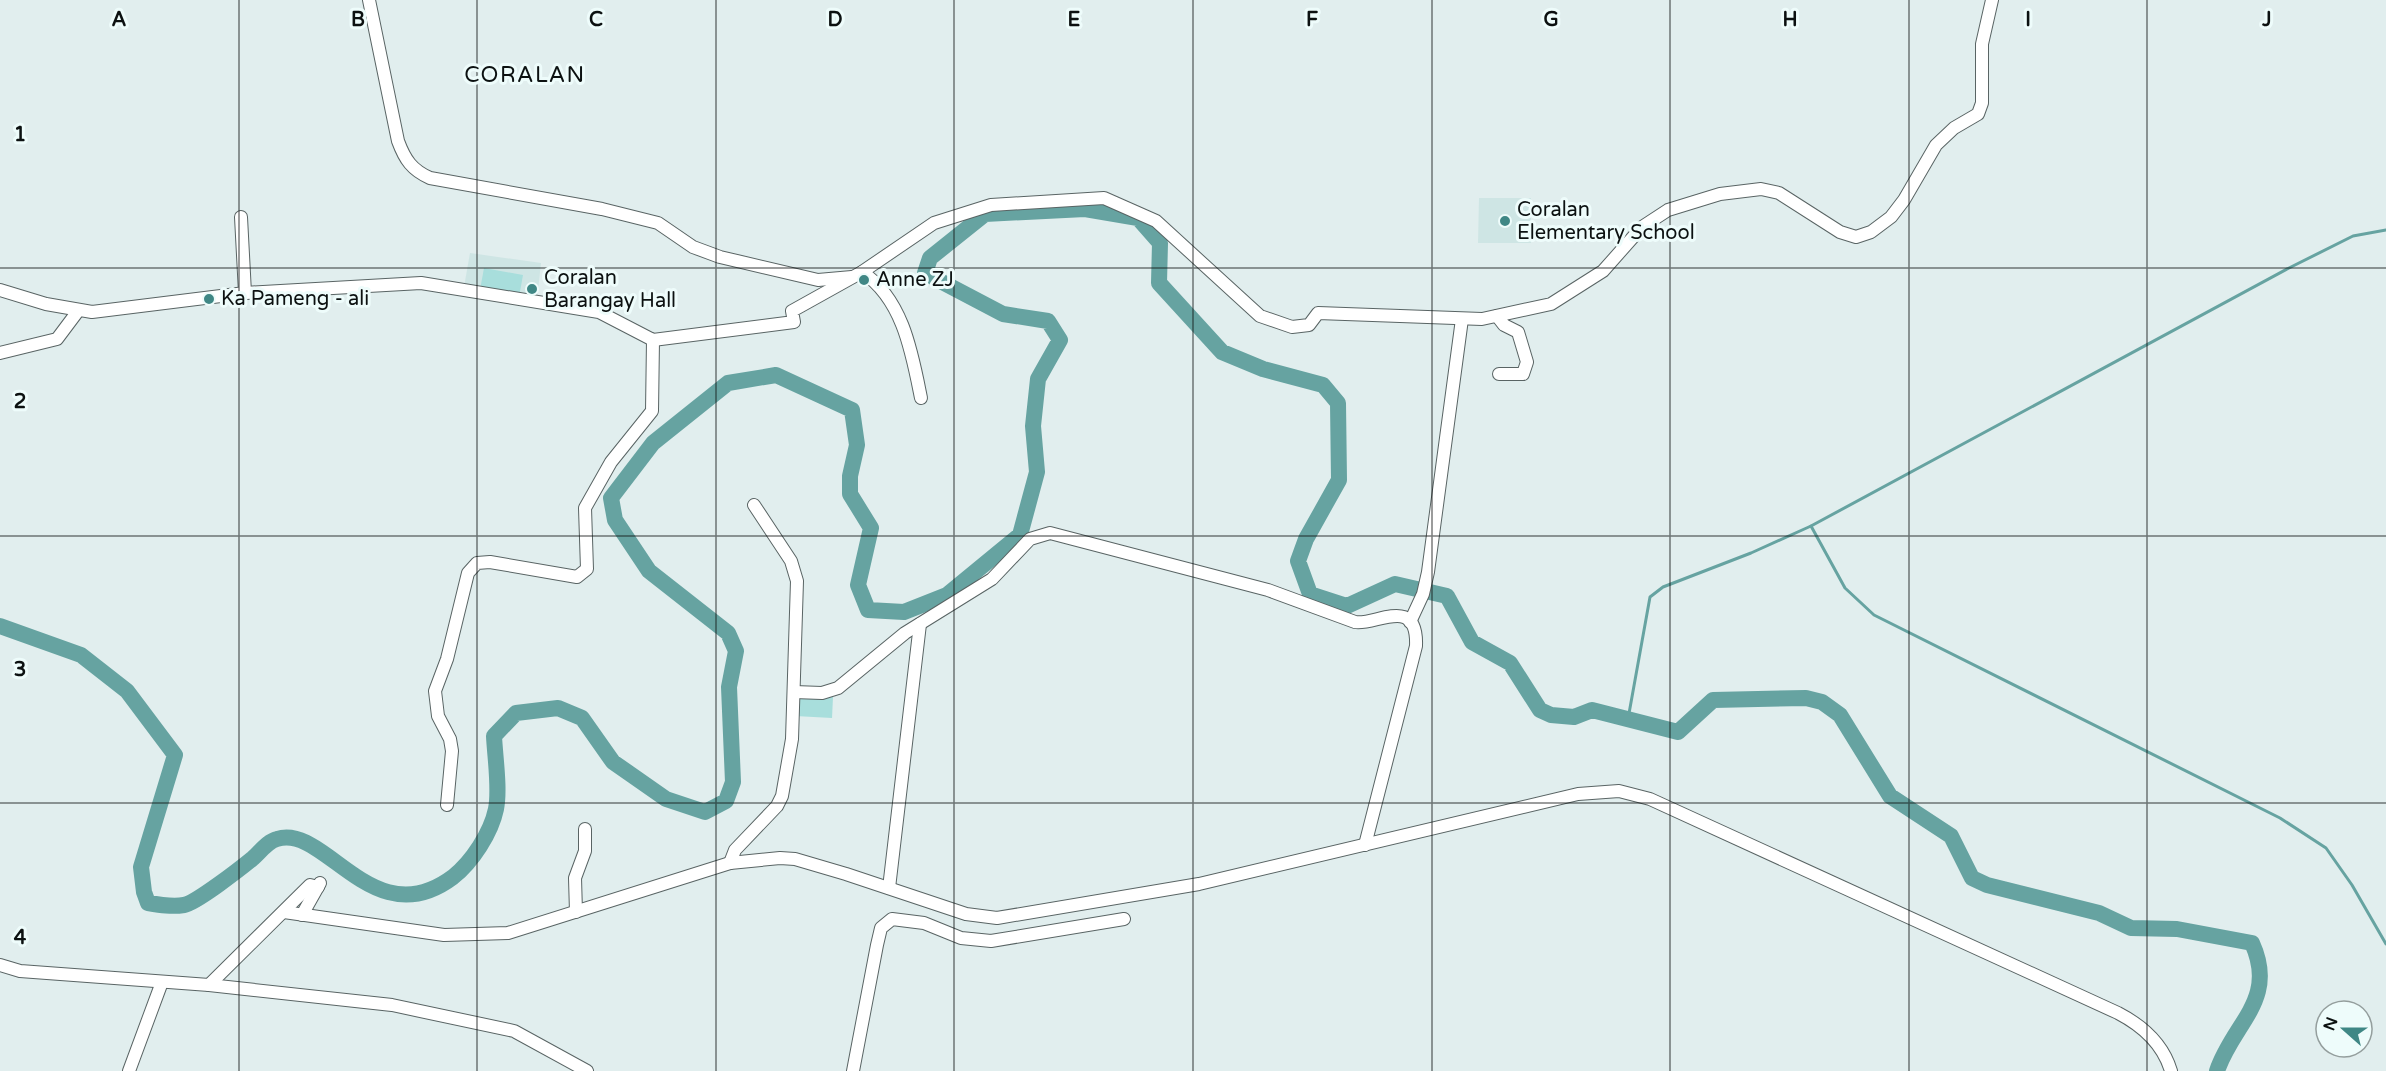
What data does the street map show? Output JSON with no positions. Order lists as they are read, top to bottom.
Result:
{
  "districts": ["CORALAN"],
  "places": [
    "Coralan Elementary School",
    "Anne ZJ",
    "Coralan Barangay Hall",
    "Ka Pameng - ali"
  ],
  "north": "left",
  "grid": {
    "columns": [
      "A",
      "B",
      "C",
      "D",
      "E",
      "F",
      "G",
      "H",
      "I",
      "J"
    ],
    "rows": [
      "1",
      "2",
      "3",
      "4"
    ]
  }
}
